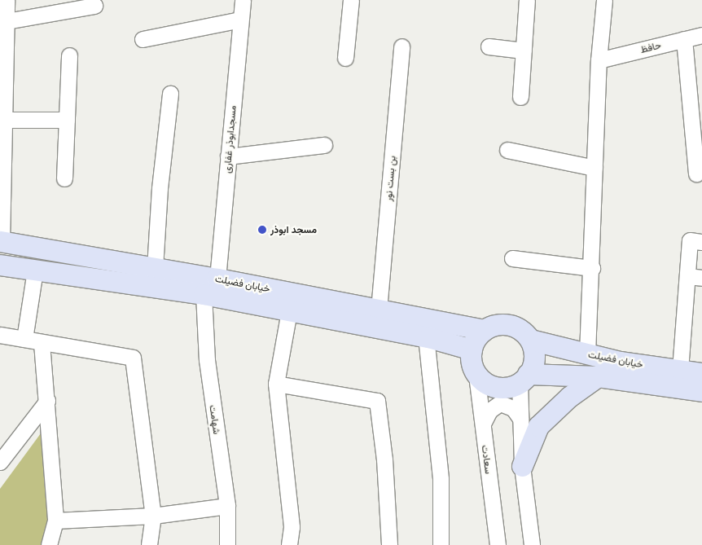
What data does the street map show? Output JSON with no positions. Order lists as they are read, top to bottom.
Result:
{
  "streets": {
    "main road": ["خیابان فضیلت"],
    "street": [
      "حافظ",
      "مسجدابوذر غفاری",
      "بن بست نور",
      "شهامت",
      "سعادت"
    ]
  },
  "crossings": [
    ["مسجدابوذر غفاری", "خیابان فضیلت"],
    ["بن بست نور", "خیابان فضیلت"],
    ["خیابان فضیلت", "شهامت"],
    ["خیابان فضیلت", "سعادت"]
  ],
  "places": ["مسجد ابوذر"]
}
